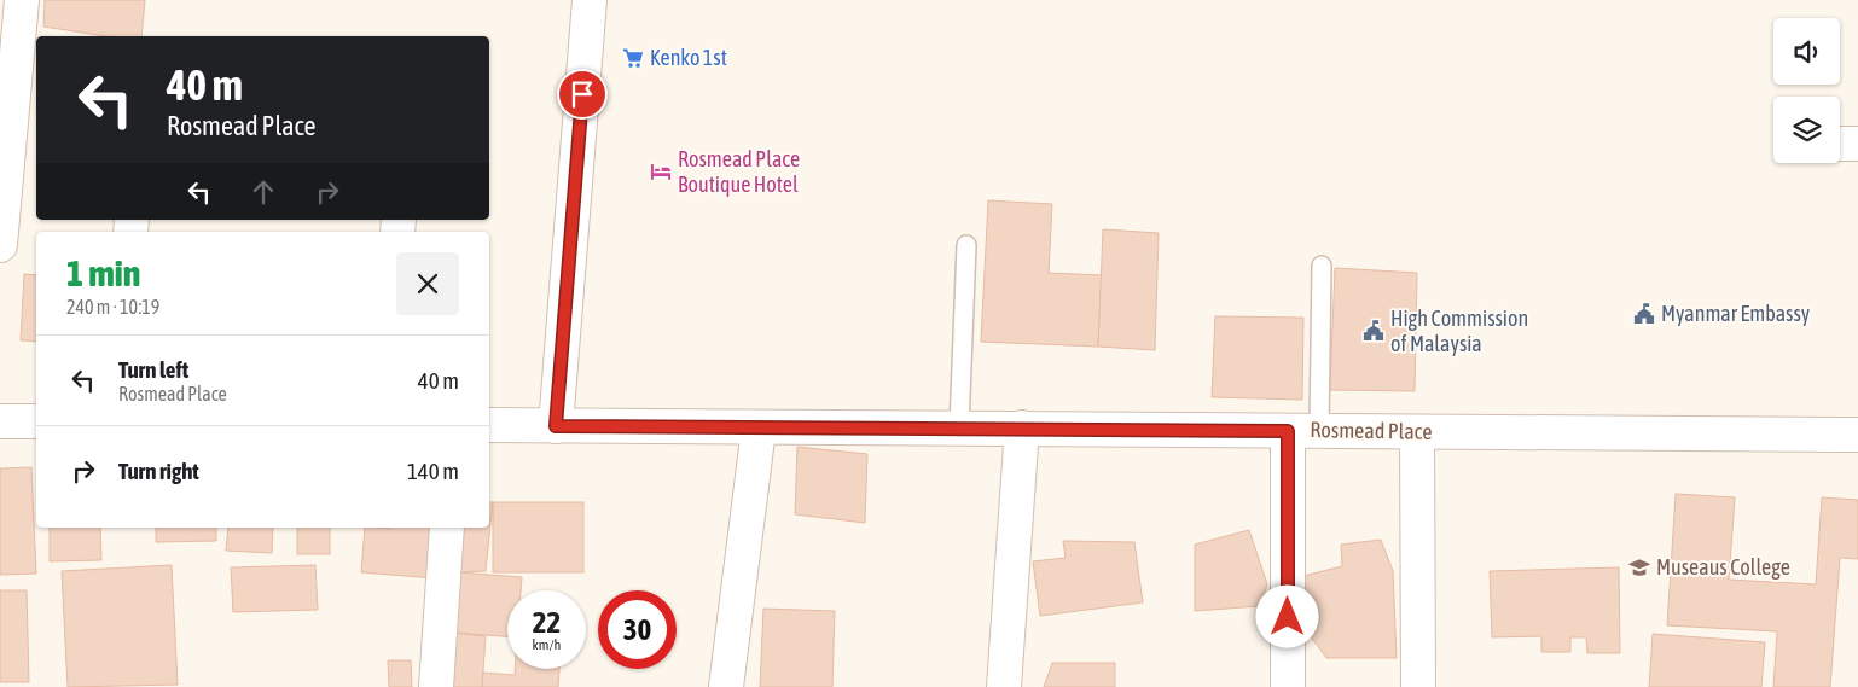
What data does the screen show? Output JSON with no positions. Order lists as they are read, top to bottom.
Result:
{
  "streets": {
    "street": ["Rosmead Place"]
  },
  "places": {
    "supermarket": ["Kenko 1st"],
    "hotel": ["Rosmead Place Boutique Hotel"],
    "public building": ["Myanmar Embassy", "High Commission of Malaysia"],
    "school or university": ["Museaus College"]
  },
  "page": {
    "turn": ["40 m", "Rosmead Place"],
    "heading": ["1 min", "240 m · 10:19"],
    "list": [
      {
        "name": "Turn left",
        "note": "Rosmead Place",
        "value": "40 m"
      },
      {
        "name": "Turn right",
        "value": "140 m"
      }
    ],
    "speed": "22 km/h",
    "limit": "30"
  }
}
